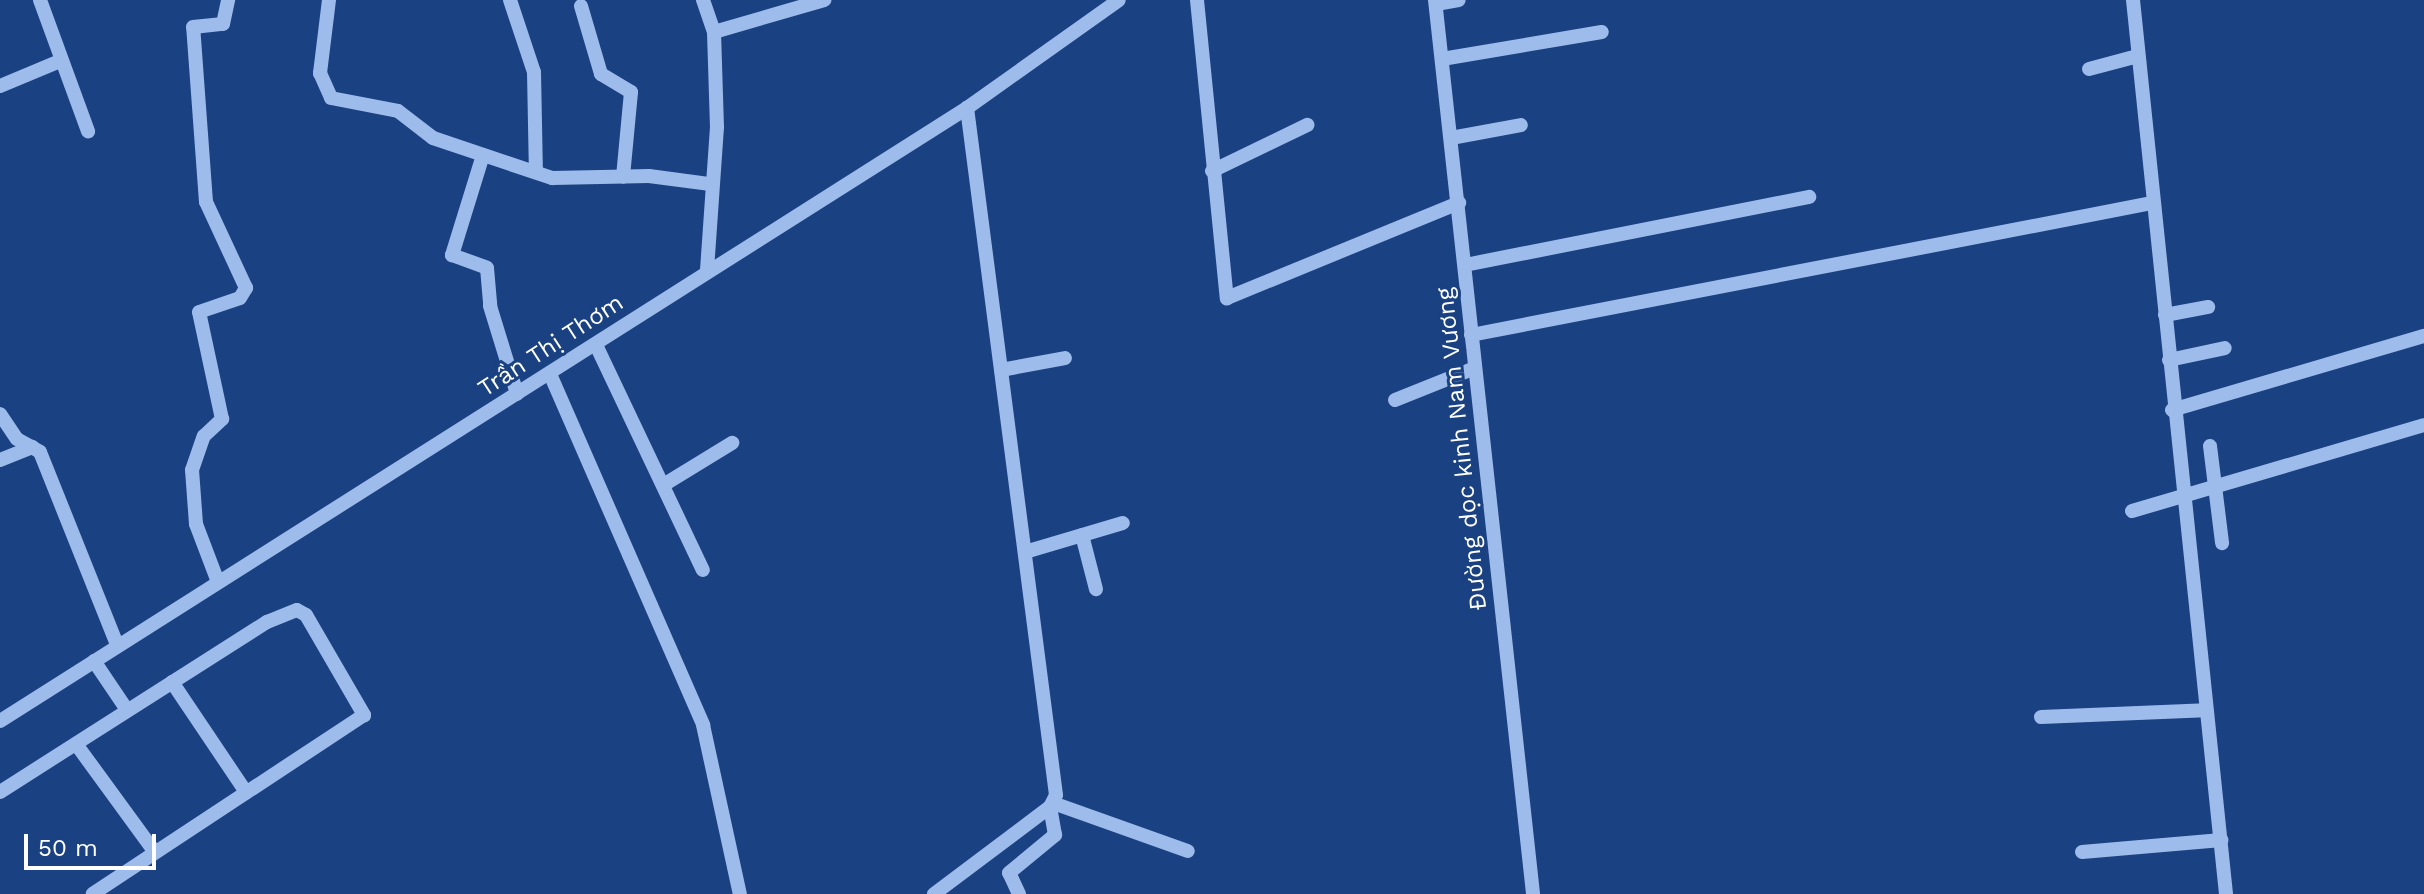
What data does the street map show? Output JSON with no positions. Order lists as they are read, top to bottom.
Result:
{
  "streets": {
    "street": ["Trần Thị Thơm", "Đường dọc kinh Nam Vương"]
  },
  "scale_bar": "50 m"
}
